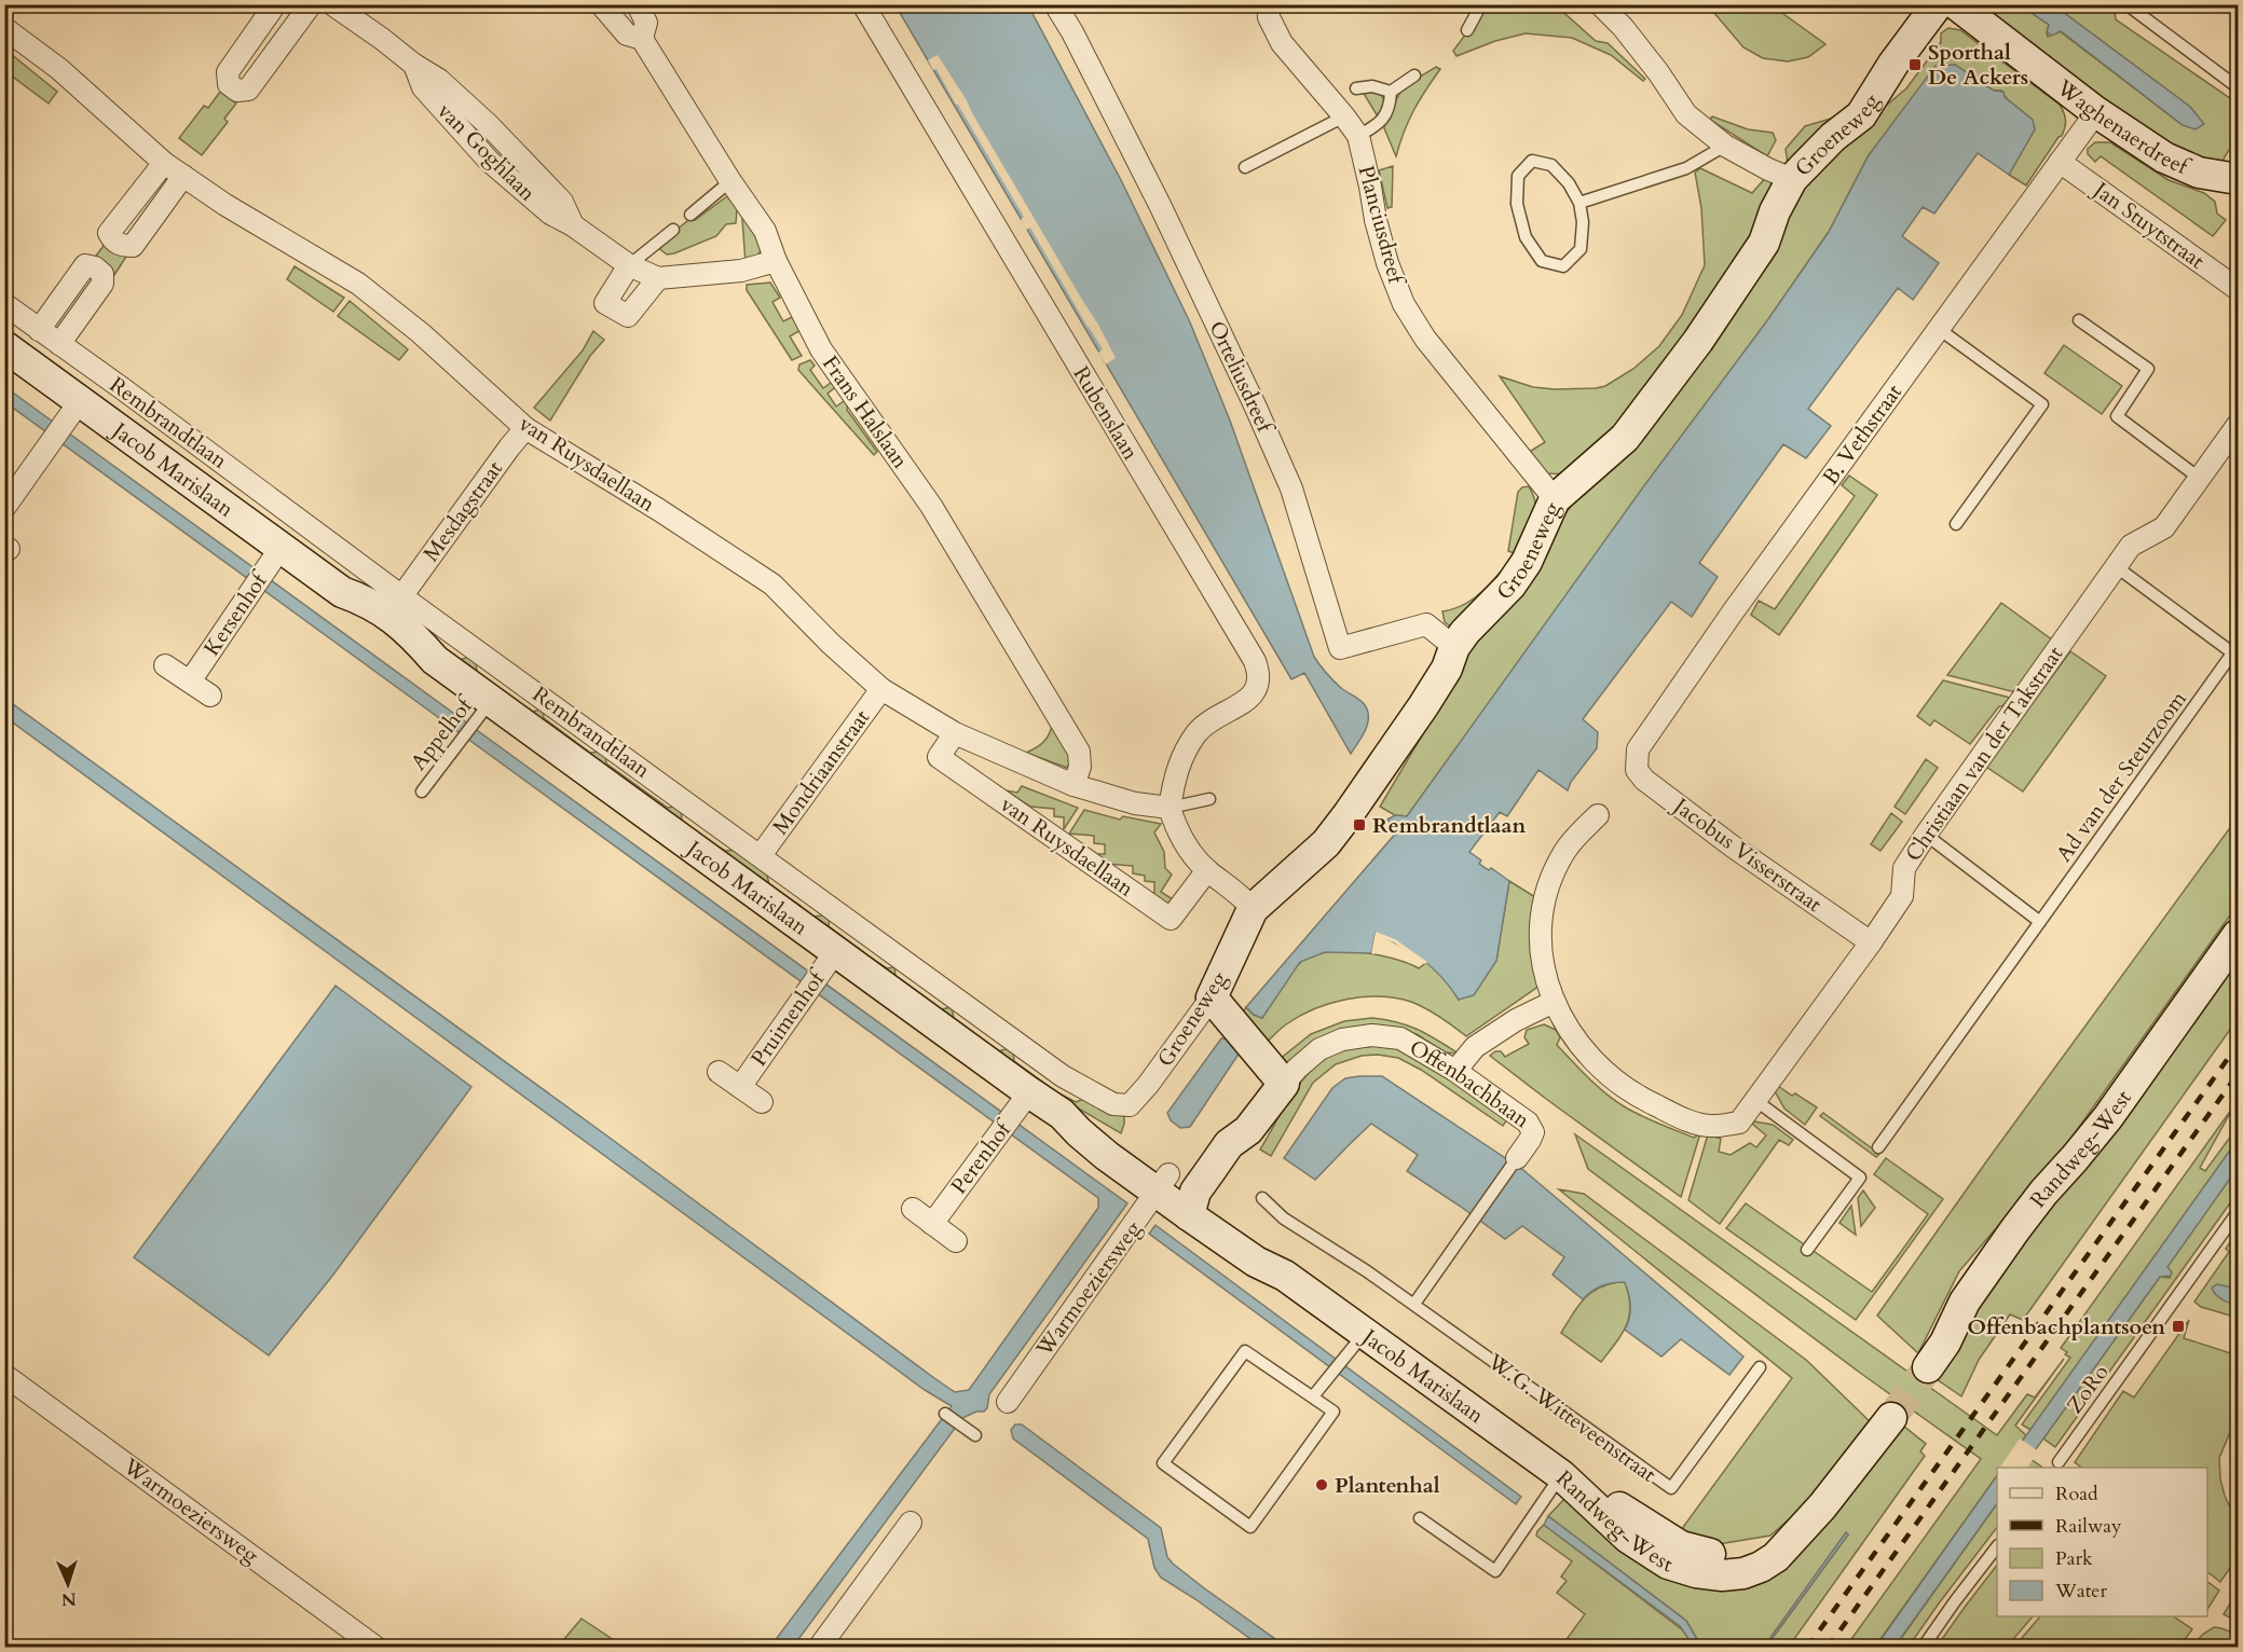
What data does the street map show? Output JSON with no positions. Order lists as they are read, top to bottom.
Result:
{
  "streets": {
    "main road": [
      "Waghenaerdreef",
      "Groeneweg",
      "Jacob Marislaan",
      "Offenbachbaan",
      "Randweg-West"
    ],
    "street": [
      "van Goghlaan",
      "Planciusdreef",
      "Jan Stuytstraat",
      "Orteliusdreef",
      "Frans Halslaan",
      "Rubenslaan",
      "Rembrandtlaan",
      "B. Vethstraat",
      "van Ruysdaellaan",
      "Mesdagstraat",
      "Kersenhof",
      "Christiaan van der Takstraat",
      "Mondriaanstraat",
      "Jacobus Visserstraat",
      "Pruimenhof",
      "Perenhof",
      "Warmoeziersweg"
    ],
    "lane": [
      "Appelhof",
      "Ad van der Steurzoom",
      "ZoRo",
      "W.G. Witteveenstraat"
    ]
  },
  "crossings": [
    ["Waghenaerdreef", "B. Vethstraat"],
    ["Groeneweg", "Planciusdreef"],
    ["Groeneweg", "Orteliusdreef"],
    ["Groeneweg", "Rembrandtlaan"],
    ["van Goghlaan", "Frans Halslaan"],
    ["Jan Stuytstraat", "B. Vethstraat"],
    ["Frans Halslaan", "van Ruysdaellaan"],
    ["Rubenslaan", "van Ruysdaellaan"],
    ["Rembrandtlaan", "Mesdagstraat"],
    ["Rembrandtlaan", "Mondriaanstraat"],
    ["B. Vethstraat", "Jacobus Visserstraat"],
    ["van Ruysdaellaan", "Mesdagstraat"],
    ["van Ruysdaellaan", "Mondriaanstraat"],
    ["Jacob Marislaan", "Kersenhof"],
    ["Jacob Marislaan", "Appelhof"],
    ["Jacob Marislaan", "Pruimenhof"],
    ["Jacob Marislaan", "Offenbachbaan"],
    ["Jacob Marislaan", "Randweg-West"],
    ["Jacob Marislaan", "Perenhof"],
    ["Jacob Marislaan", "Warmoeziersweg"],
    ["Christiaan van der Takstraat", "Ad van der Steurzoom"],
    ["Christiaan van der Takstraat", "Jacobus Visserstraat"]
  ],
  "places": {
    "transit": ["Sporthal De Ackers", "Rembrandtlaan", "Offenbachplantsoen"],
    "other": ["Plantenhal"]
  },
  "legend": [
    "Road",
    "Railway",
    "Park",
    "Water"
  ],
  "north": "bottom"
}
